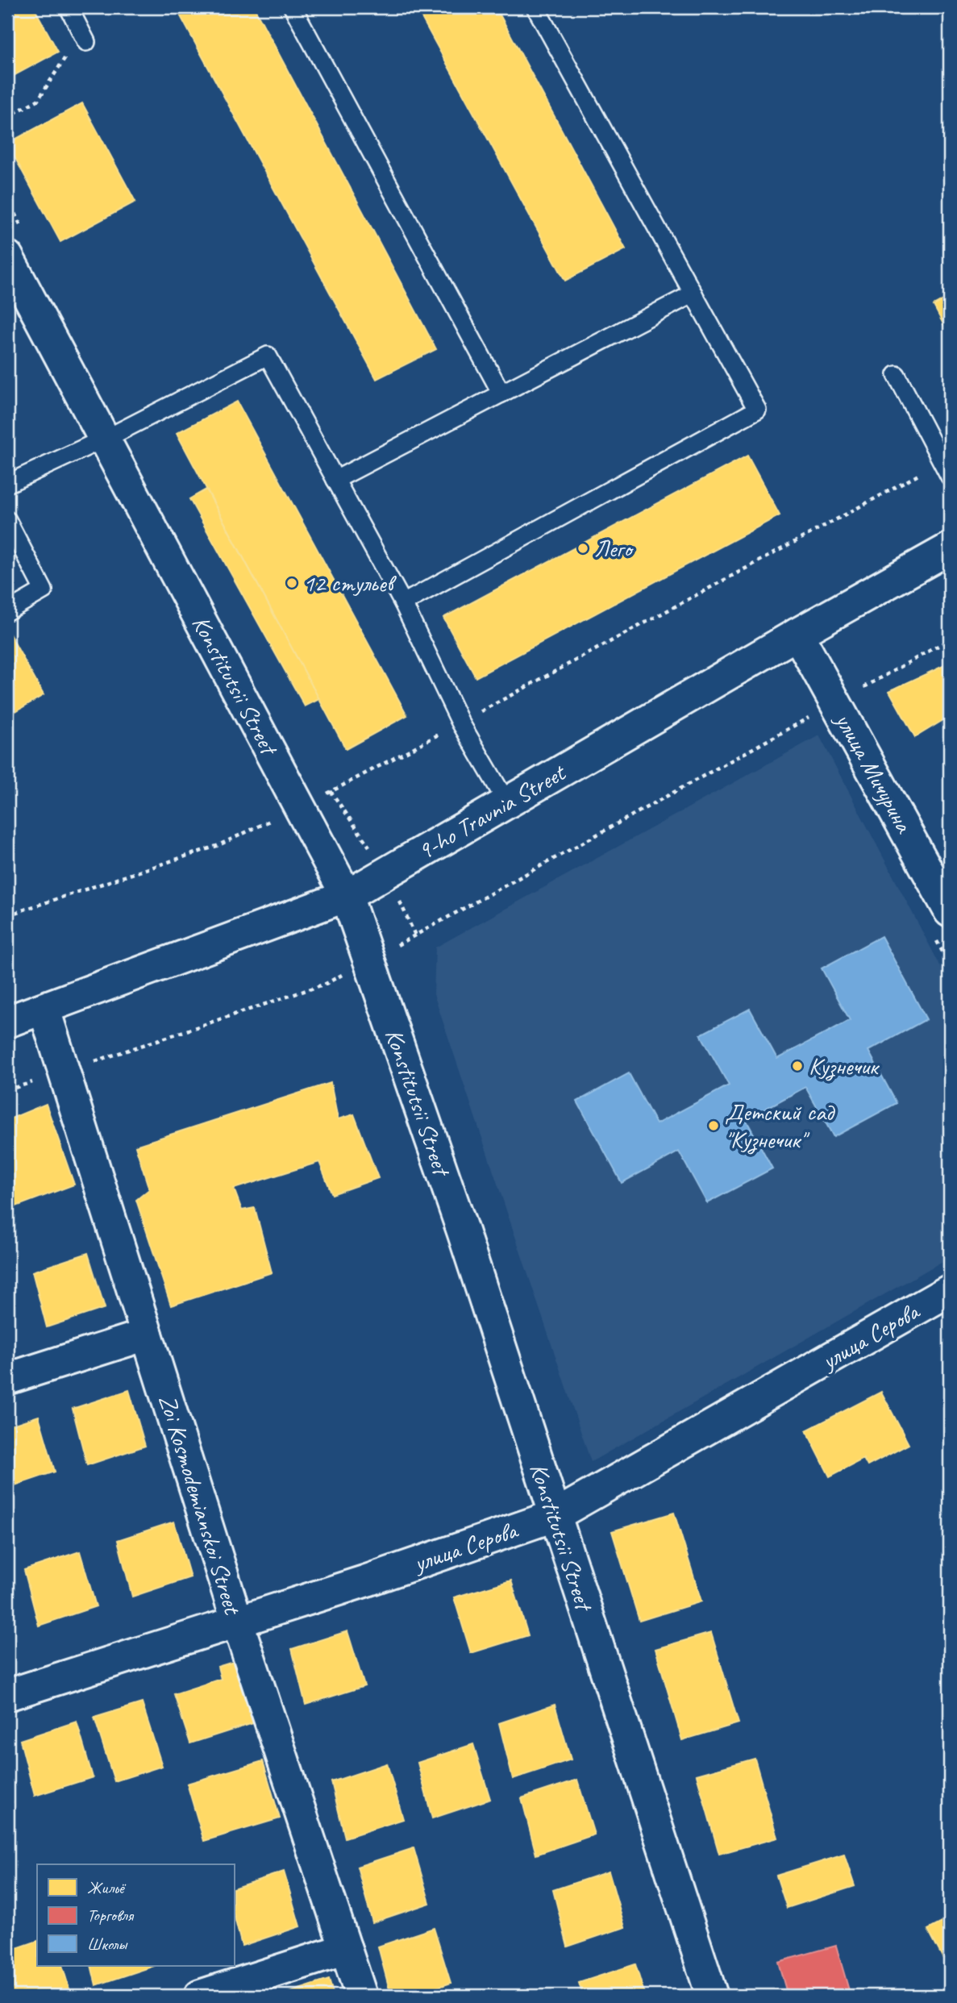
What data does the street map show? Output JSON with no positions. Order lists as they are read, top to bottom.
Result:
{
  "streets": {
    "street": [
      "Konstitutsii Street",
      "улица Мичурина",
      "9-ho Travnia Street",
      "улица Серова",
      "Zoi Kosmodemianskoi Street"
    ]
  },
  "crossings": [
    ["Konstitutsii Street", "9-ho Travnia Street"],
    ["Konstitutsii Street", "улица Серова"],
    ["улица Мичурина", "9-ho Travnia Street"],
    ["9-ho Travnia Street", "Zoi Kosmodemianskoi Street"],
    ["улица Серова", "Zoi Kosmodemianskoi Street"]
  ],
  "places": [
    "Лего",
    "12 стульев",
    "Кузнечик",
    "Детский сад \"Кузнечик\""
  ],
  "legend": ["Жильё", "Торговля", "Школы"]
}
